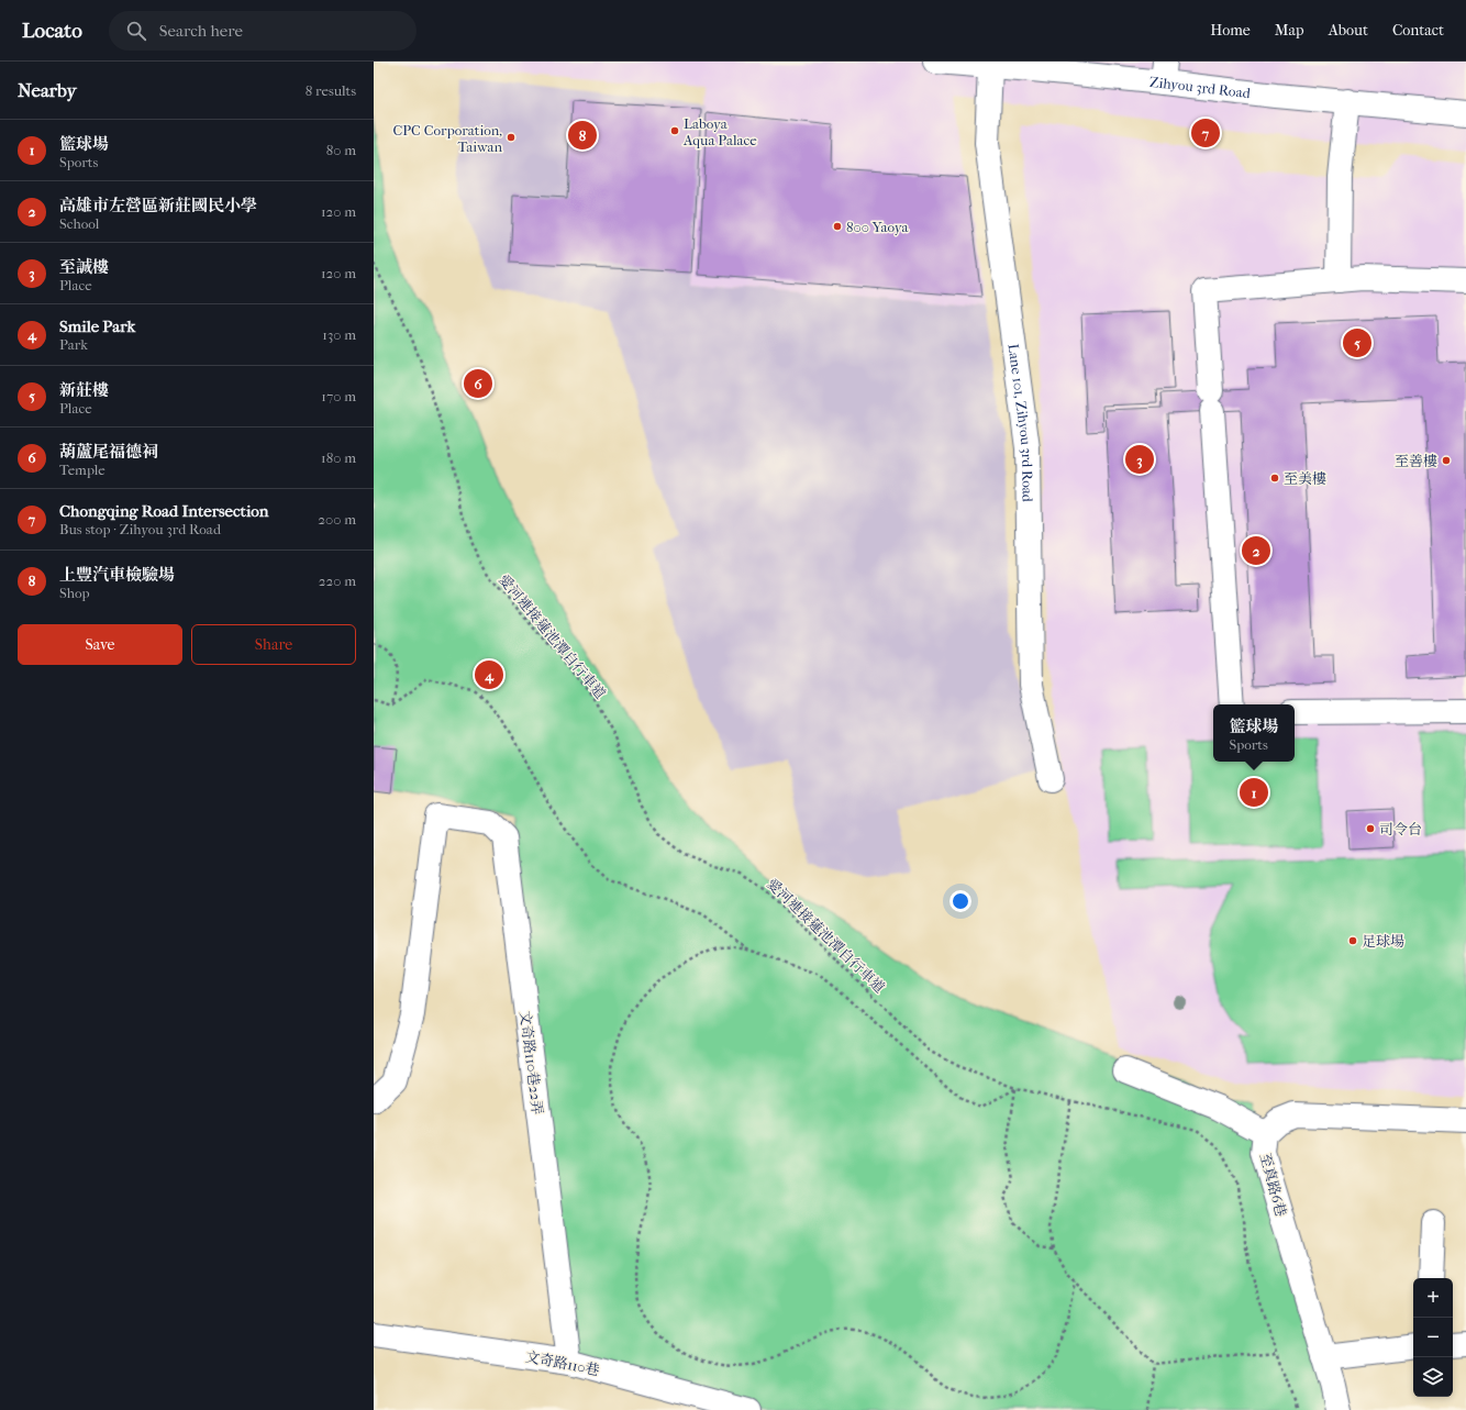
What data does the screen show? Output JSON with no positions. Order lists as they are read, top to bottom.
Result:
{
  "streets": {
    "street": [
      "Zihyou 3rd Road",
      "Lane 101, Zihyou 3rd Road",
      "文奇路110巷22弄",
      "至真路6巷",
      "文奇路110巷"
    ],
    "path": ["愛河連接蓮池潭自行車道"]
  },
  "crossings": [
    ["Zihyou 3rd Road", "Lane 101, Zihyou 3rd Road"],
    ["文奇路110巷22弄", "文奇路110巷"]
  ],
  "places": [
    "Laboya Aqua Palace",
    "CPC Corporation, Taiwan",
    "800 Yaoya",
    "至善樓",
    "至美樓",
    "司令台",
    "足球場"
  ],
  "page": {
    "header": "Locato",
    "search": "Search here",
    "nav": [
      "Home",
      "Map",
      "About",
      "Contact"
    ],
    "heading": ["Nearby", "8 results"],
    "pins": [
      "7",
      "8",
      "5",
      "6",
      "3",
      "2",
      "4",
      "1"
    ],
    "list": [
      {
        "mark": "1",
        "name": "籃球場",
        "note": "Sports",
        "value": "80 m"
      },
      {
        "mark": "2",
        "name": "高雄市左營區新莊國民小學",
        "note": "School",
        "value": "120 m"
      },
      {
        "mark": "3",
        "name": "至誠樓",
        "note": "Place",
        "value": "120 m"
      },
      {
        "mark": "4",
        "name": "Smile Park",
        "note": "Park",
        "value": "130 m"
      },
      {
        "mark": "5",
        "name": "新莊樓",
        "note": "Place",
        "value": "170 m"
      },
      {
        "mark": "6",
        "name": "葫蘆尾福德祠",
        "note": "Temple",
        "value": "180 m"
      },
      {
        "mark": "7",
        "name": "Chongqing Road Intersection",
        "note": "Bus stop · Zihyou 3rd Road",
        "value": "200 m"
      },
      {
        "mark": "8",
        "name": "上豐汽車檢驗場",
        "note": "Shop",
        "value": "220 m"
      }
    ],
    "buttons": ["Save", "Share"],
    "popup": ["籃球場", "Sports"],
    "map_buttons": ["+", "−"]
  }
}
